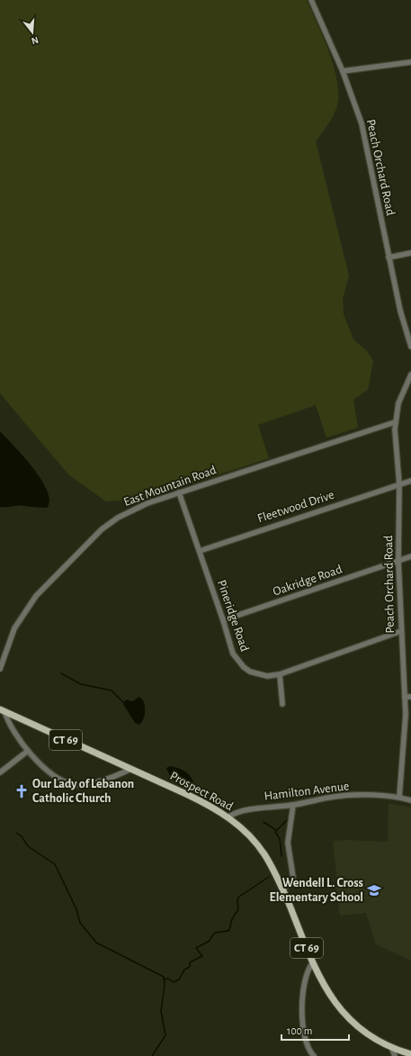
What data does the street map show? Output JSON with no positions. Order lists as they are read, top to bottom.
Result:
{
  "streets": {
    "main road": ["CT 69", "Prospect Road"],
    "street": [
      "Peach Orchard Road",
      "East Mountain Road",
      "Fleetwood Drive",
      "Oakridge Road",
      "Pineridge Road",
      "Hamilton Avenue"
    ]
  },
  "crossings": [
    ["Peach Orchard Road", "East Mountain Road"],
    ["Peach Orchard Road", "Fleetwood Drive"],
    ["Peach Orchard Road", "Oakridge Road"],
    ["Peach Orchard Road", "Pineridge Road"],
    ["Peach Orchard Road", "Hamilton Avenue"],
    ["East Mountain Road", "Pineridge Road"],
    ["Fleetwood Drive", "Pineridge Road"],
    ["Oakridge Road", "Pineridge Road"],
    ["Prospect Road", "Hamilton Avenue"]
  ],
  "places": {
    "church": ["Our Lady of Lebanon Catholic Church"],
    "school or university": ["Wendell L. Cross Elementary School"]
  },
  "scale_bar": "100 m",
  "north": "bottom"
}
